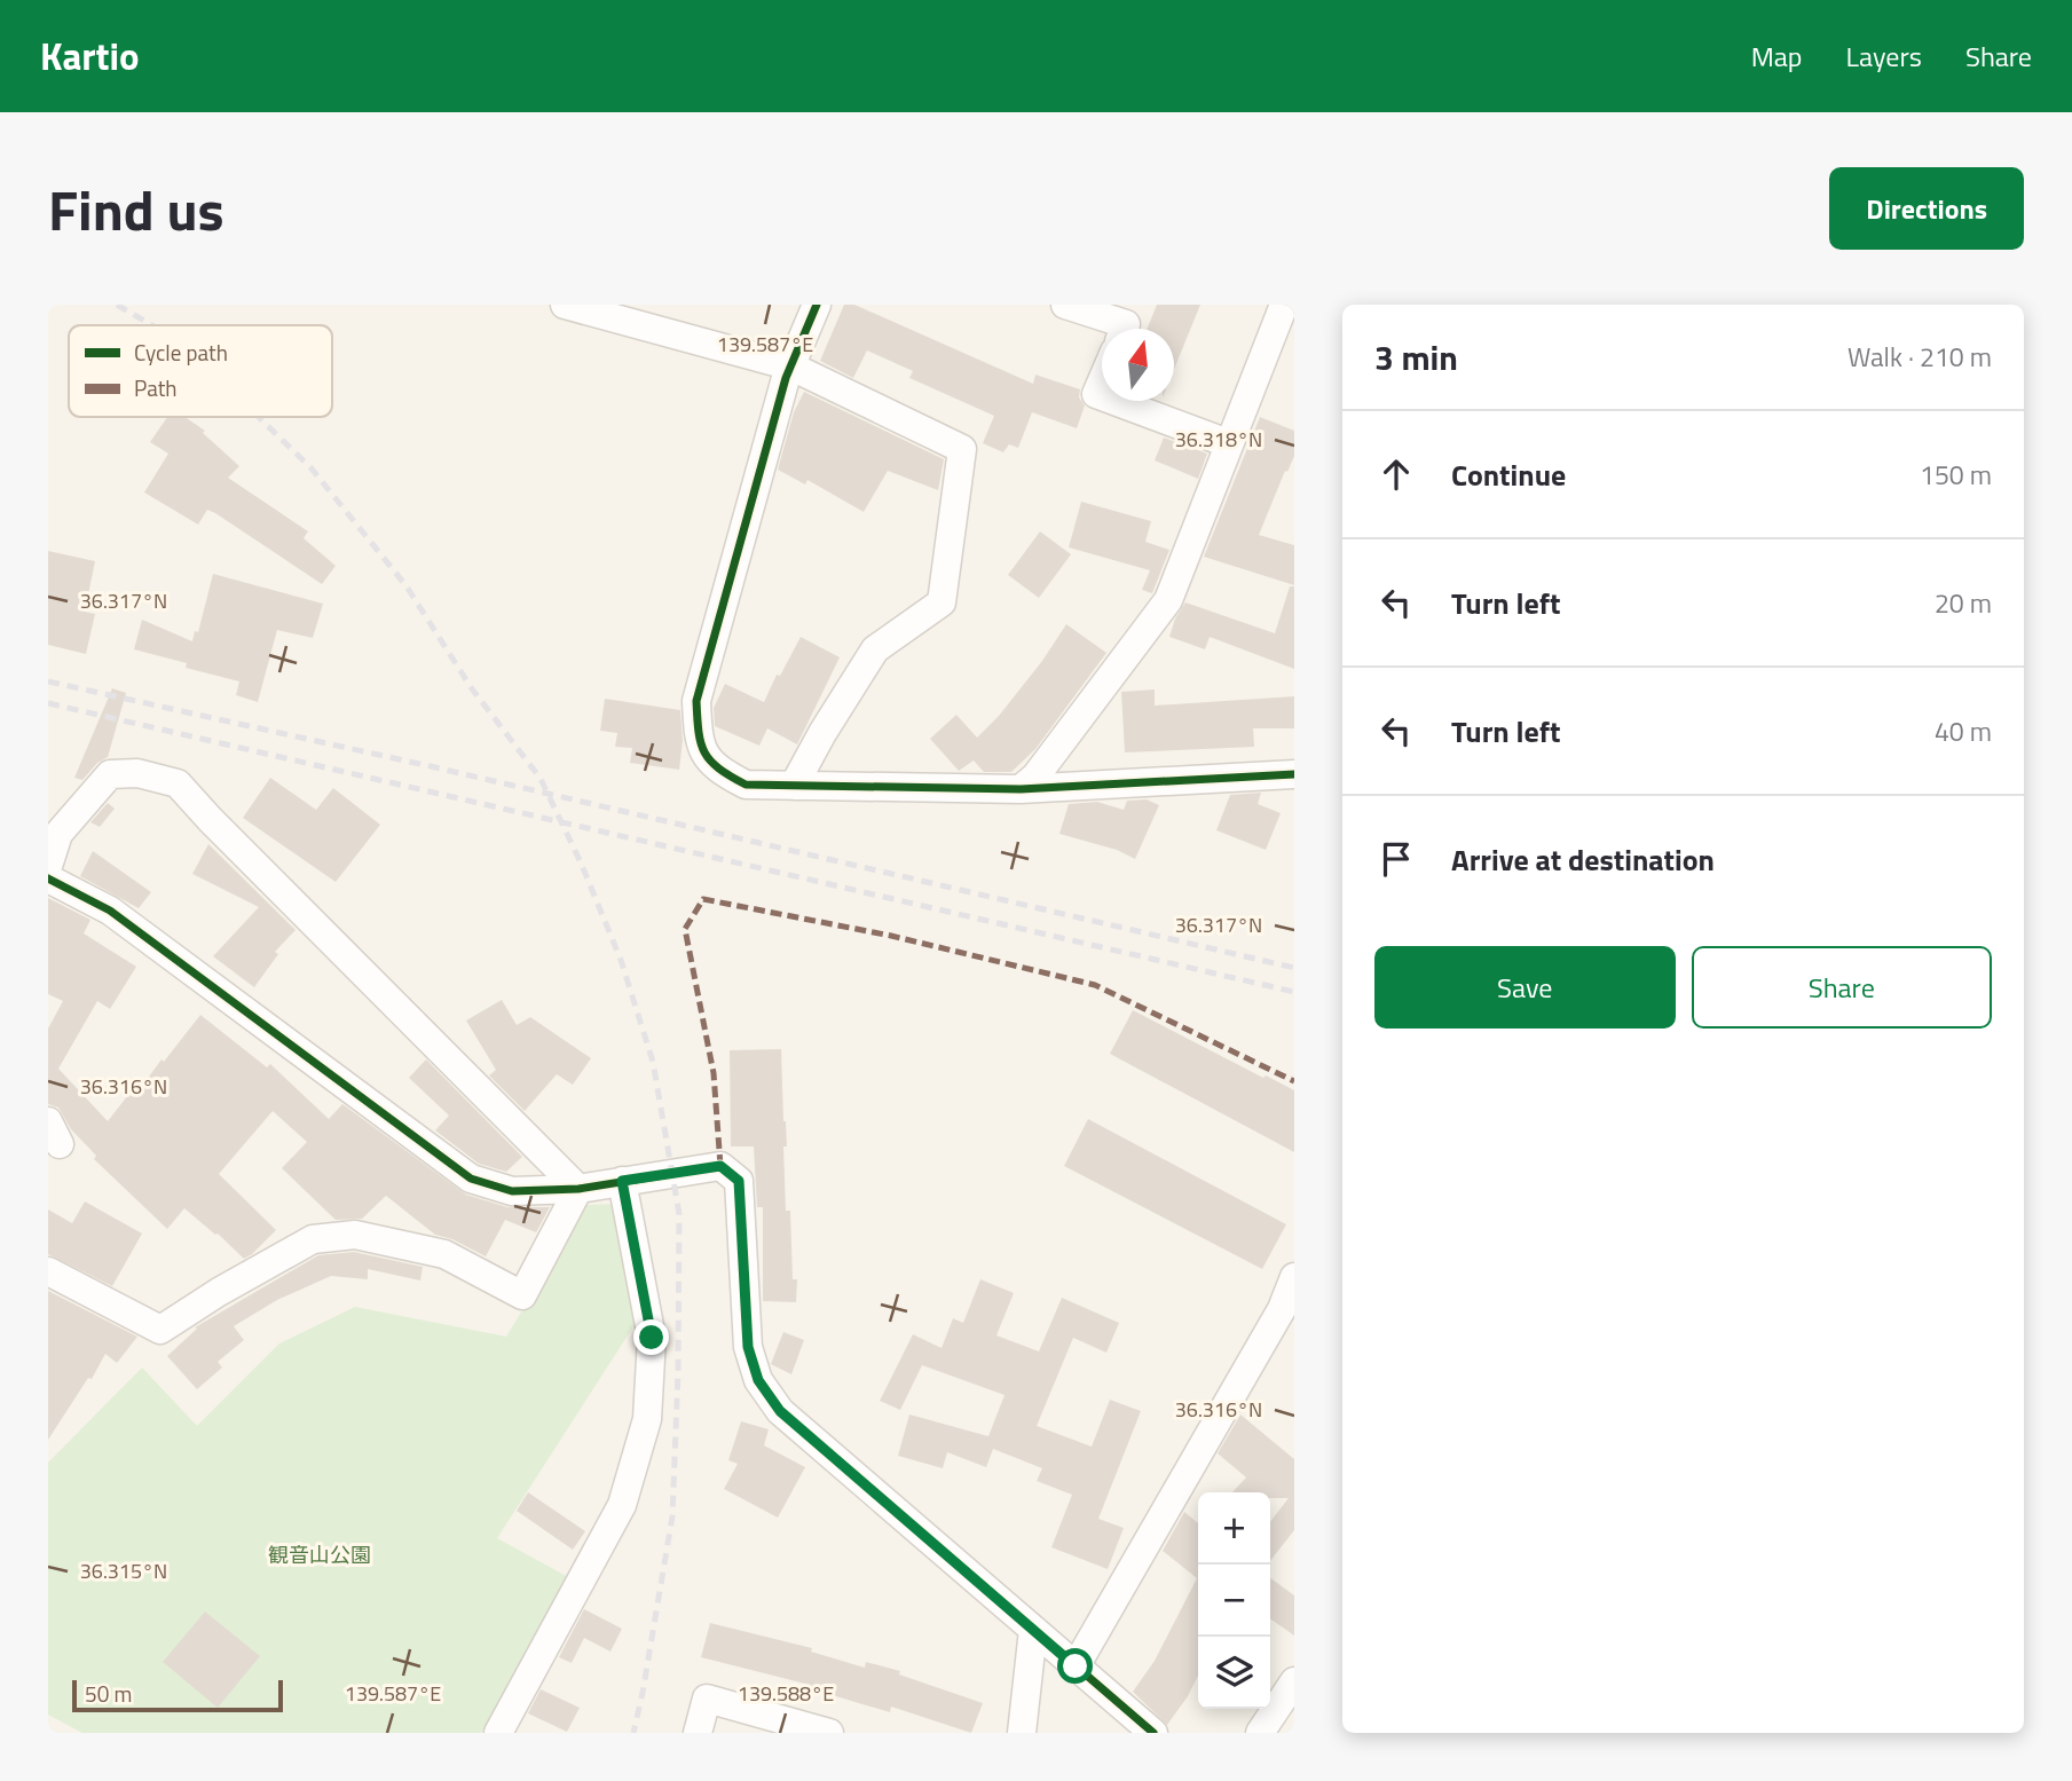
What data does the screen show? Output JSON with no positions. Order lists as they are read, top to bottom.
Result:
{
  "parks": ["観音山公園"],
  "legend": ["Cycle path", "Path"],
  "scale_bar": "50 m",
  "north": "top",
  "page": {
    "header": "Kartio",
    "nav": ["Map", "Layers", "Share"],
    "title": "Find us",
    "buttons": [
      "Directions",
      ["Save", "Share"]
    ],
    "heading": ["3 min", "Walk · 210 m"],
    "list": [
      ["Continue", "150 m"],
      ["Turn left", "20 m"],
      ["Turn left", "40 m"],
      "Arrive at destination"
    ],
    "map_buttons": ["+", "−"],
    "scale": "50 m"
  },
  "coordinates": [
    "139.587°E",
    "36.318°N",
    "36.317°N",
    "36.316°N",
    "36.315°N",
    "139.588°E"
  ]
}
